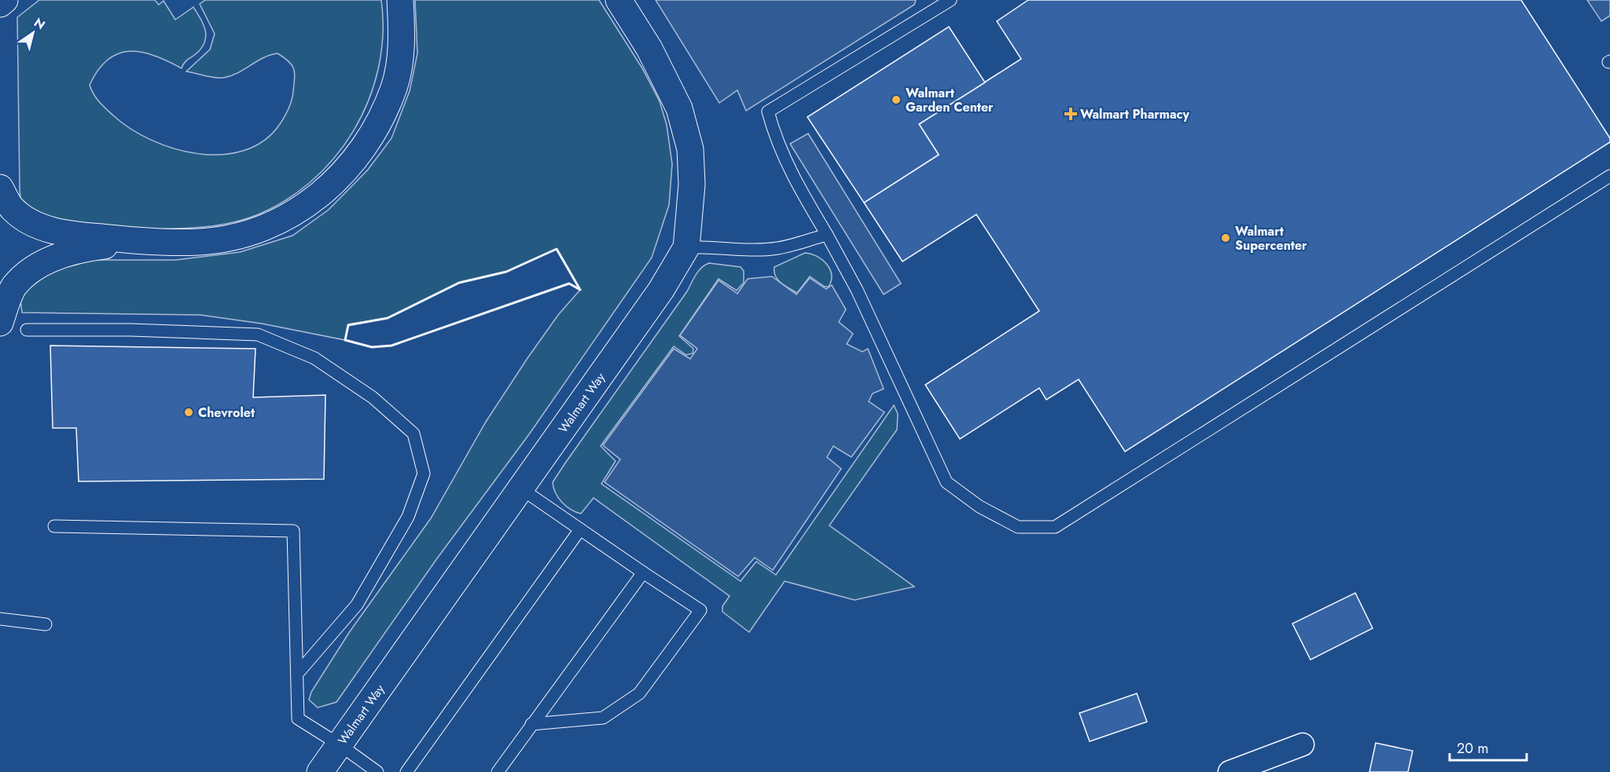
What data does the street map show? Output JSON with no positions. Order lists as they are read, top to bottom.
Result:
{
  "streets": {
    "main road": ["Walmart Way"]
  },
  "places": {
    "other": ["Walmart Garden Center", "Walmart Supercenter", "Chevrolet"],
    "health": ["Walmart Pharmacy"]
  },
  "scale_bar": "20 m",
  "north": "top right"
}
